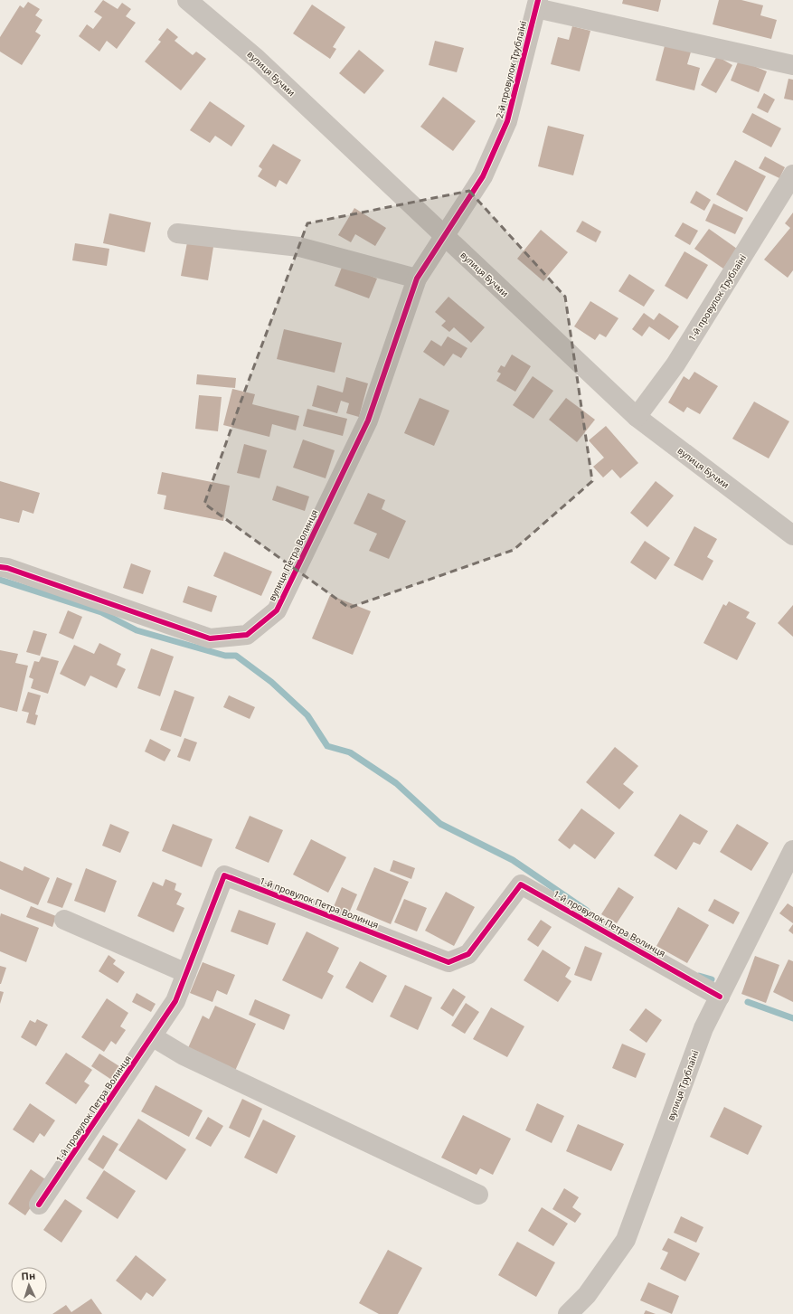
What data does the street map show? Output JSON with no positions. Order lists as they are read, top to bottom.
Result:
{
  "streets": {
    "street": [
      "2-й провулок Трублаїні",
      "вулиця Бучми",
      "1-й провулок Трублаїні",
      "вулиця Петра Волинця",
      "1-й провулок Петра Волинця",
      "вулиця Трублаїні"
    ]
  },
  "crossings": [
    ["2-й провулок Трублаїні", "вулиця Бучми"],
    ["2-й провулок Трублаїні", "вулиця Петра Волинця"],
    ["вулиця Бучми", "1-й провулок Трублаїні"],
    ["вулиця Бучми", "вулиця Петра Волинця"],
    ["1-й провулок Петра Волинця", "вулиця Трублаїні"]
  ],
  "north": "top"
}
